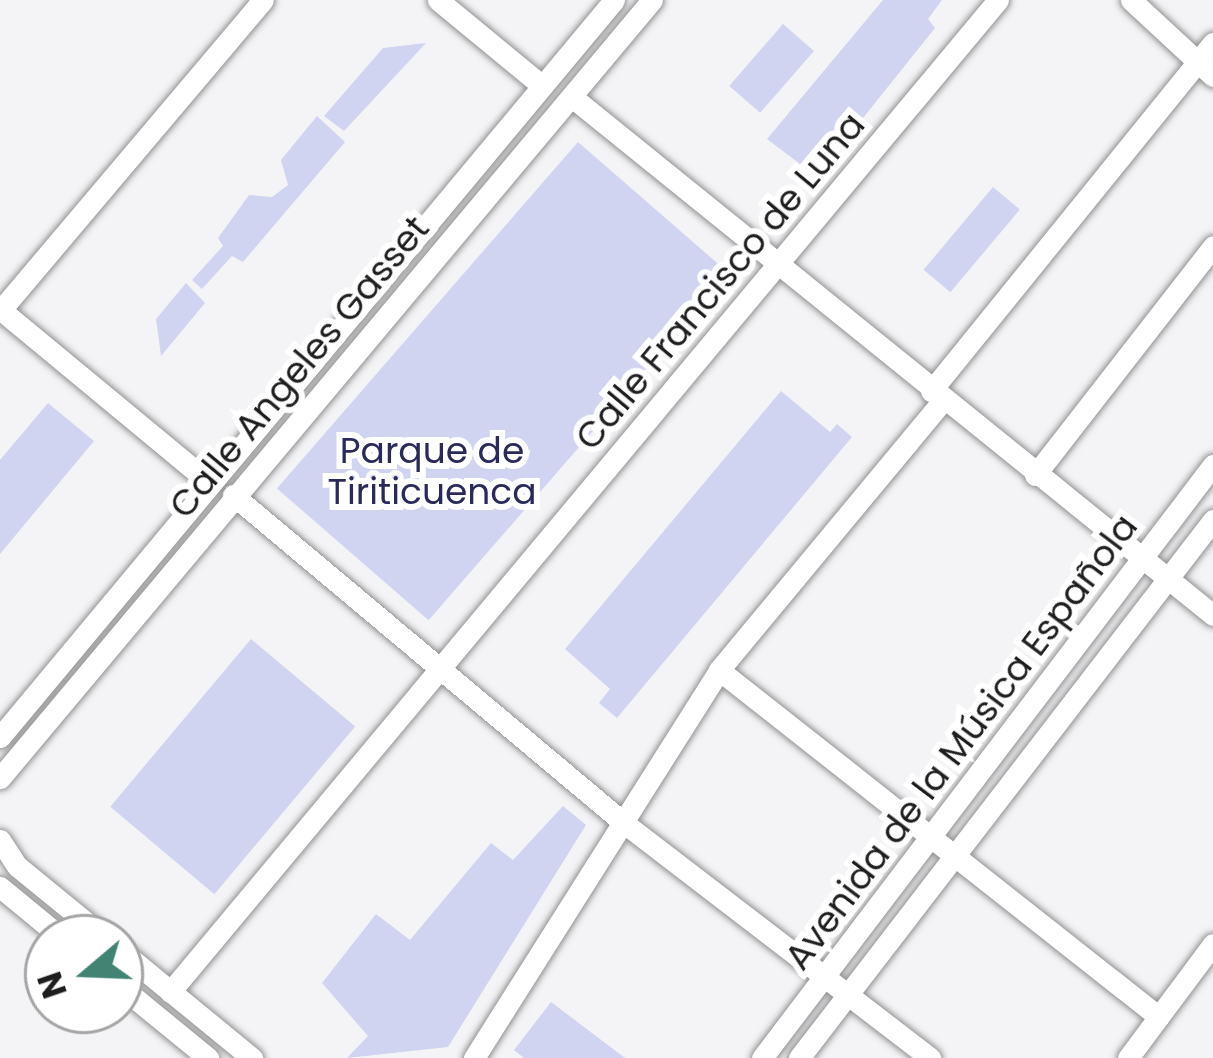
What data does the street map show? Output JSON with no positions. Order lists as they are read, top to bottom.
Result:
{
  "streets": {
    "street": ["Calle Francisco de Luna", "Calle Angeles Gasset", "Avenida de la Música Española"]
  },
  "parks": ["Parque de Tiriticuenca"],
  "north": "left"
}
